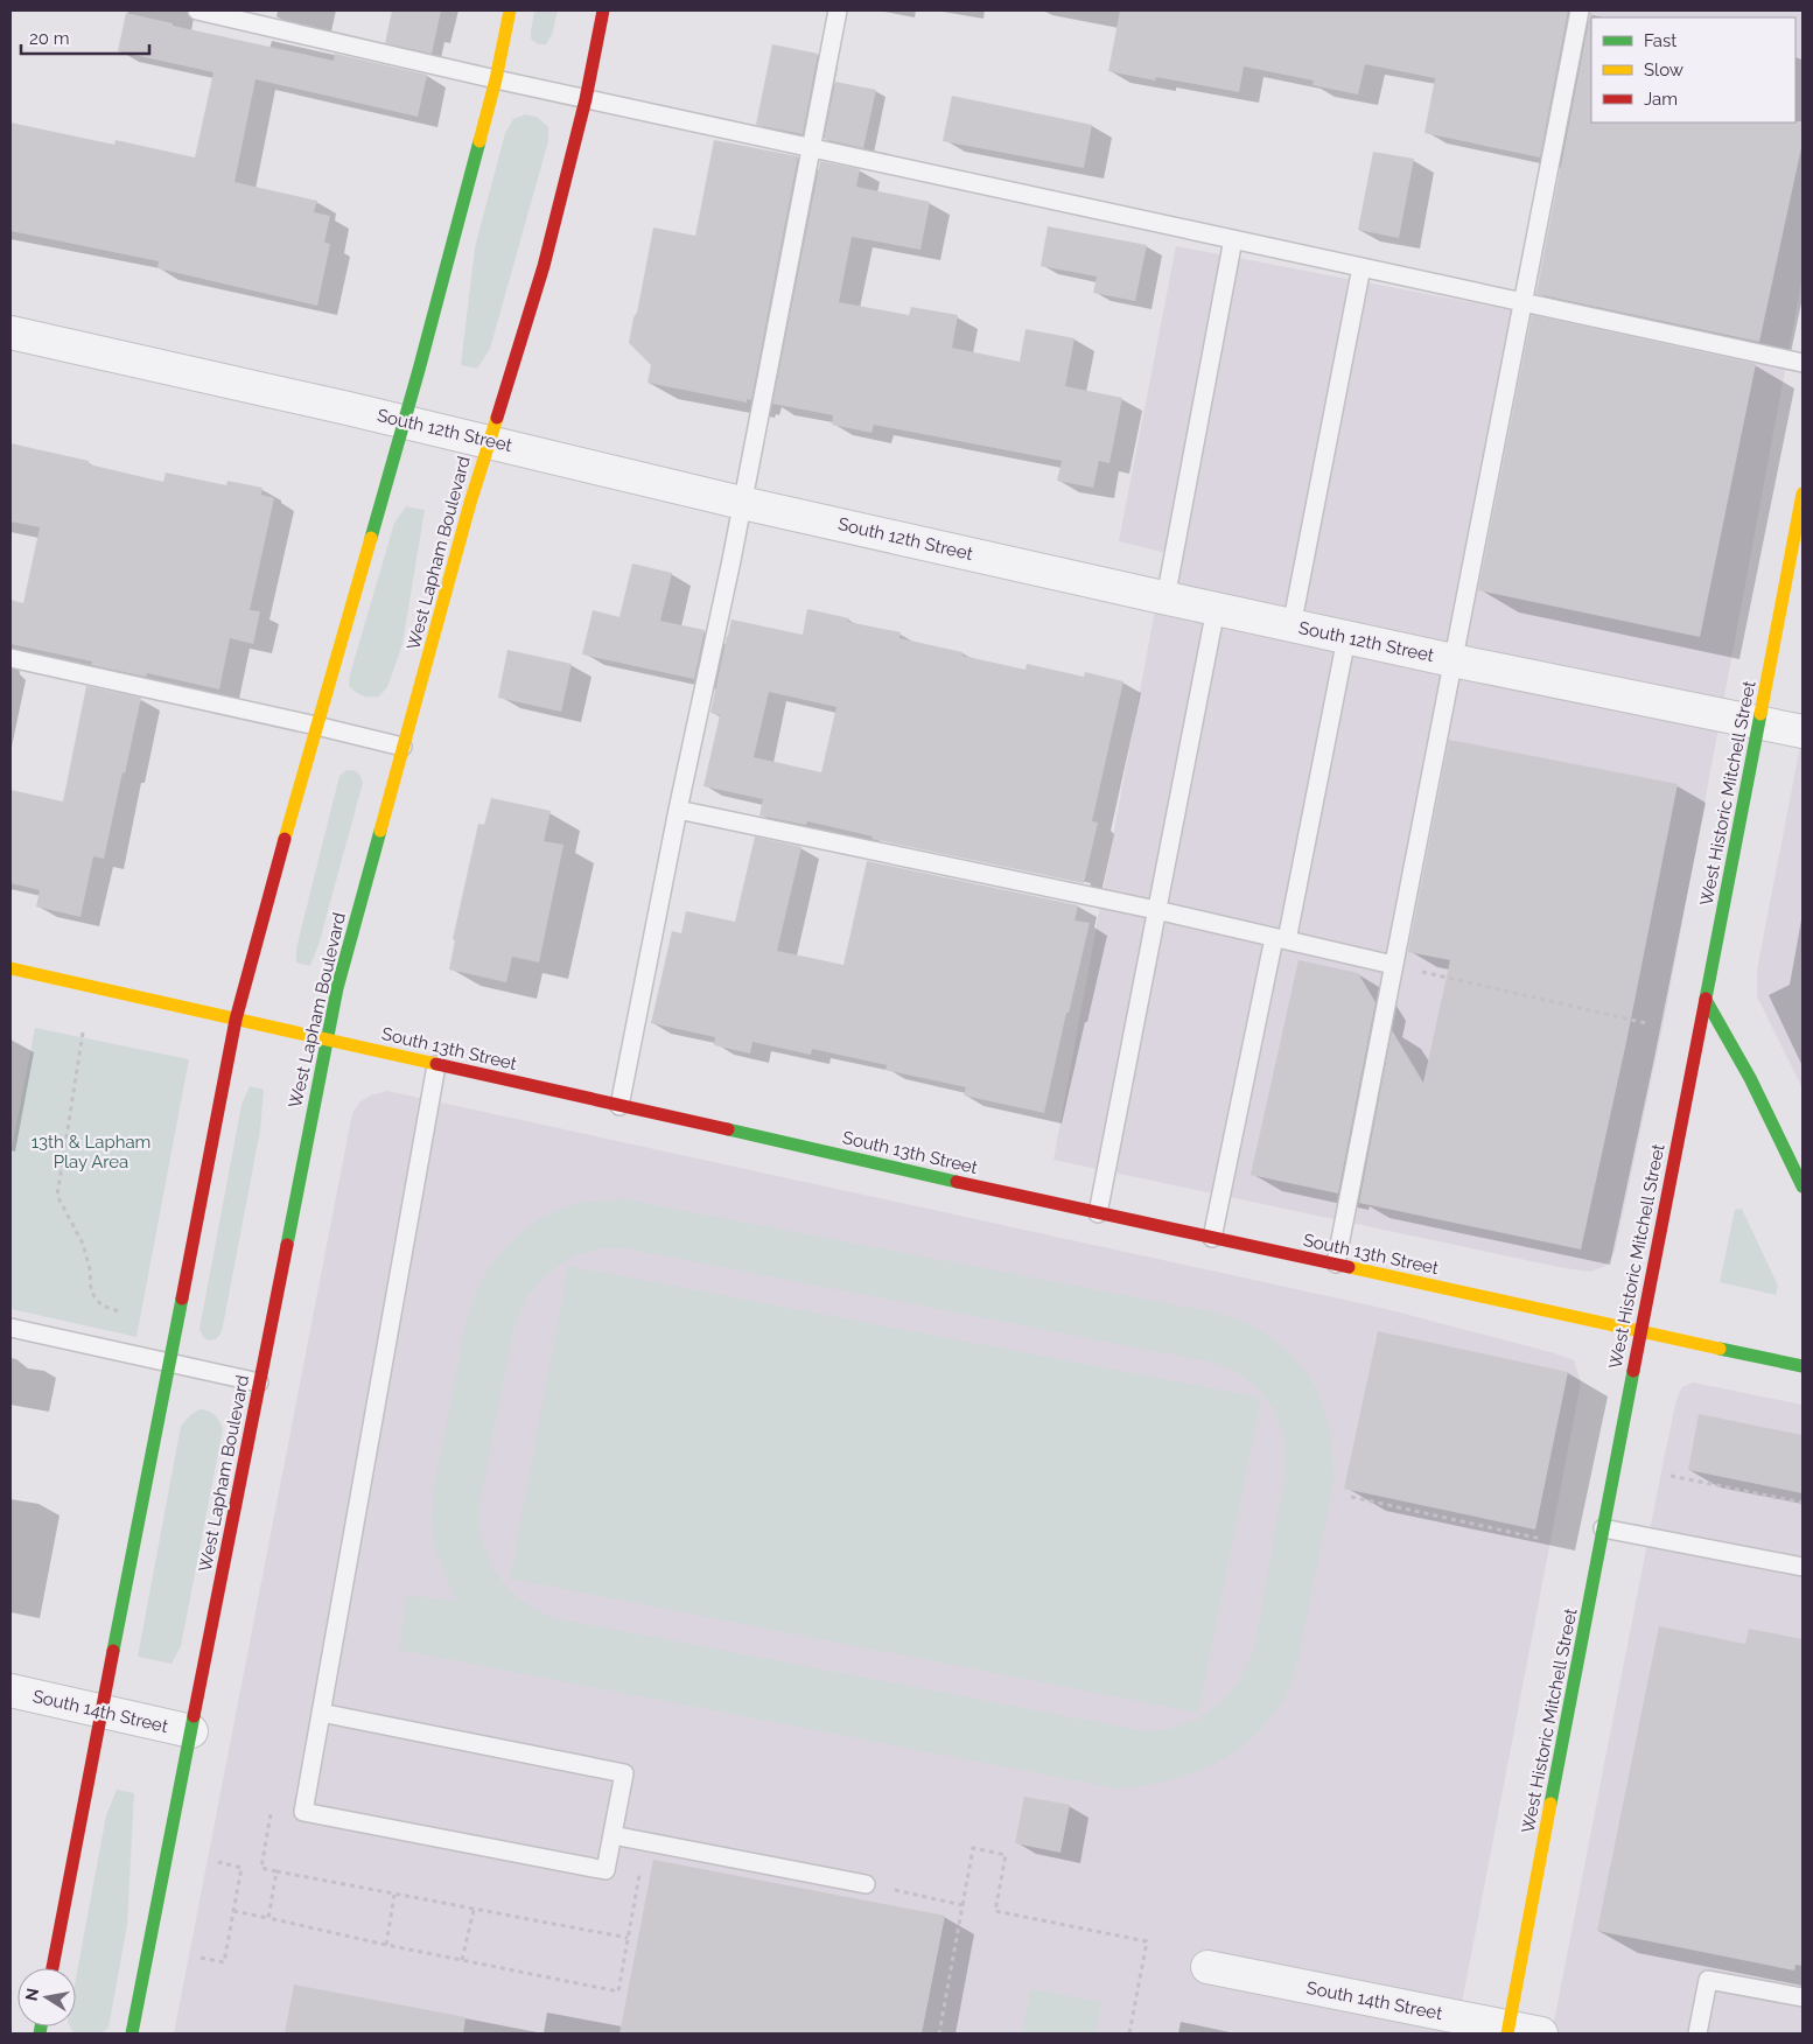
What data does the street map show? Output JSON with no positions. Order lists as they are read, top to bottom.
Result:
{
  "streets": {
    "street": [
      "South 12th Street",
      "West Lapham Boulevard",
      "West Historic Mitchell Street",
      "South 13th Street",
      "South 14th Street"
    ]
  },
  "crossings": [
    ["South 12th Street", "West Lapham Boulevard"],
    ["South 12th Street", "West Historic Mitchell Street"],
    ["West Lapham Boulevard", "South 13th Street"],
    ["West Lapham Boulevard", "South 14th Street"],
    ["West Historic Mitchell Street", "South 13th Street"],
    ["West Historic Mitchell Street", "South 14th Street"]
  ],
  "parks": ["13th & Lapham Play Area"],
  "legend": ["Fast", "Slow", "Jam"],
  "scale_bar": "20 m",
  "north": "left"
}
